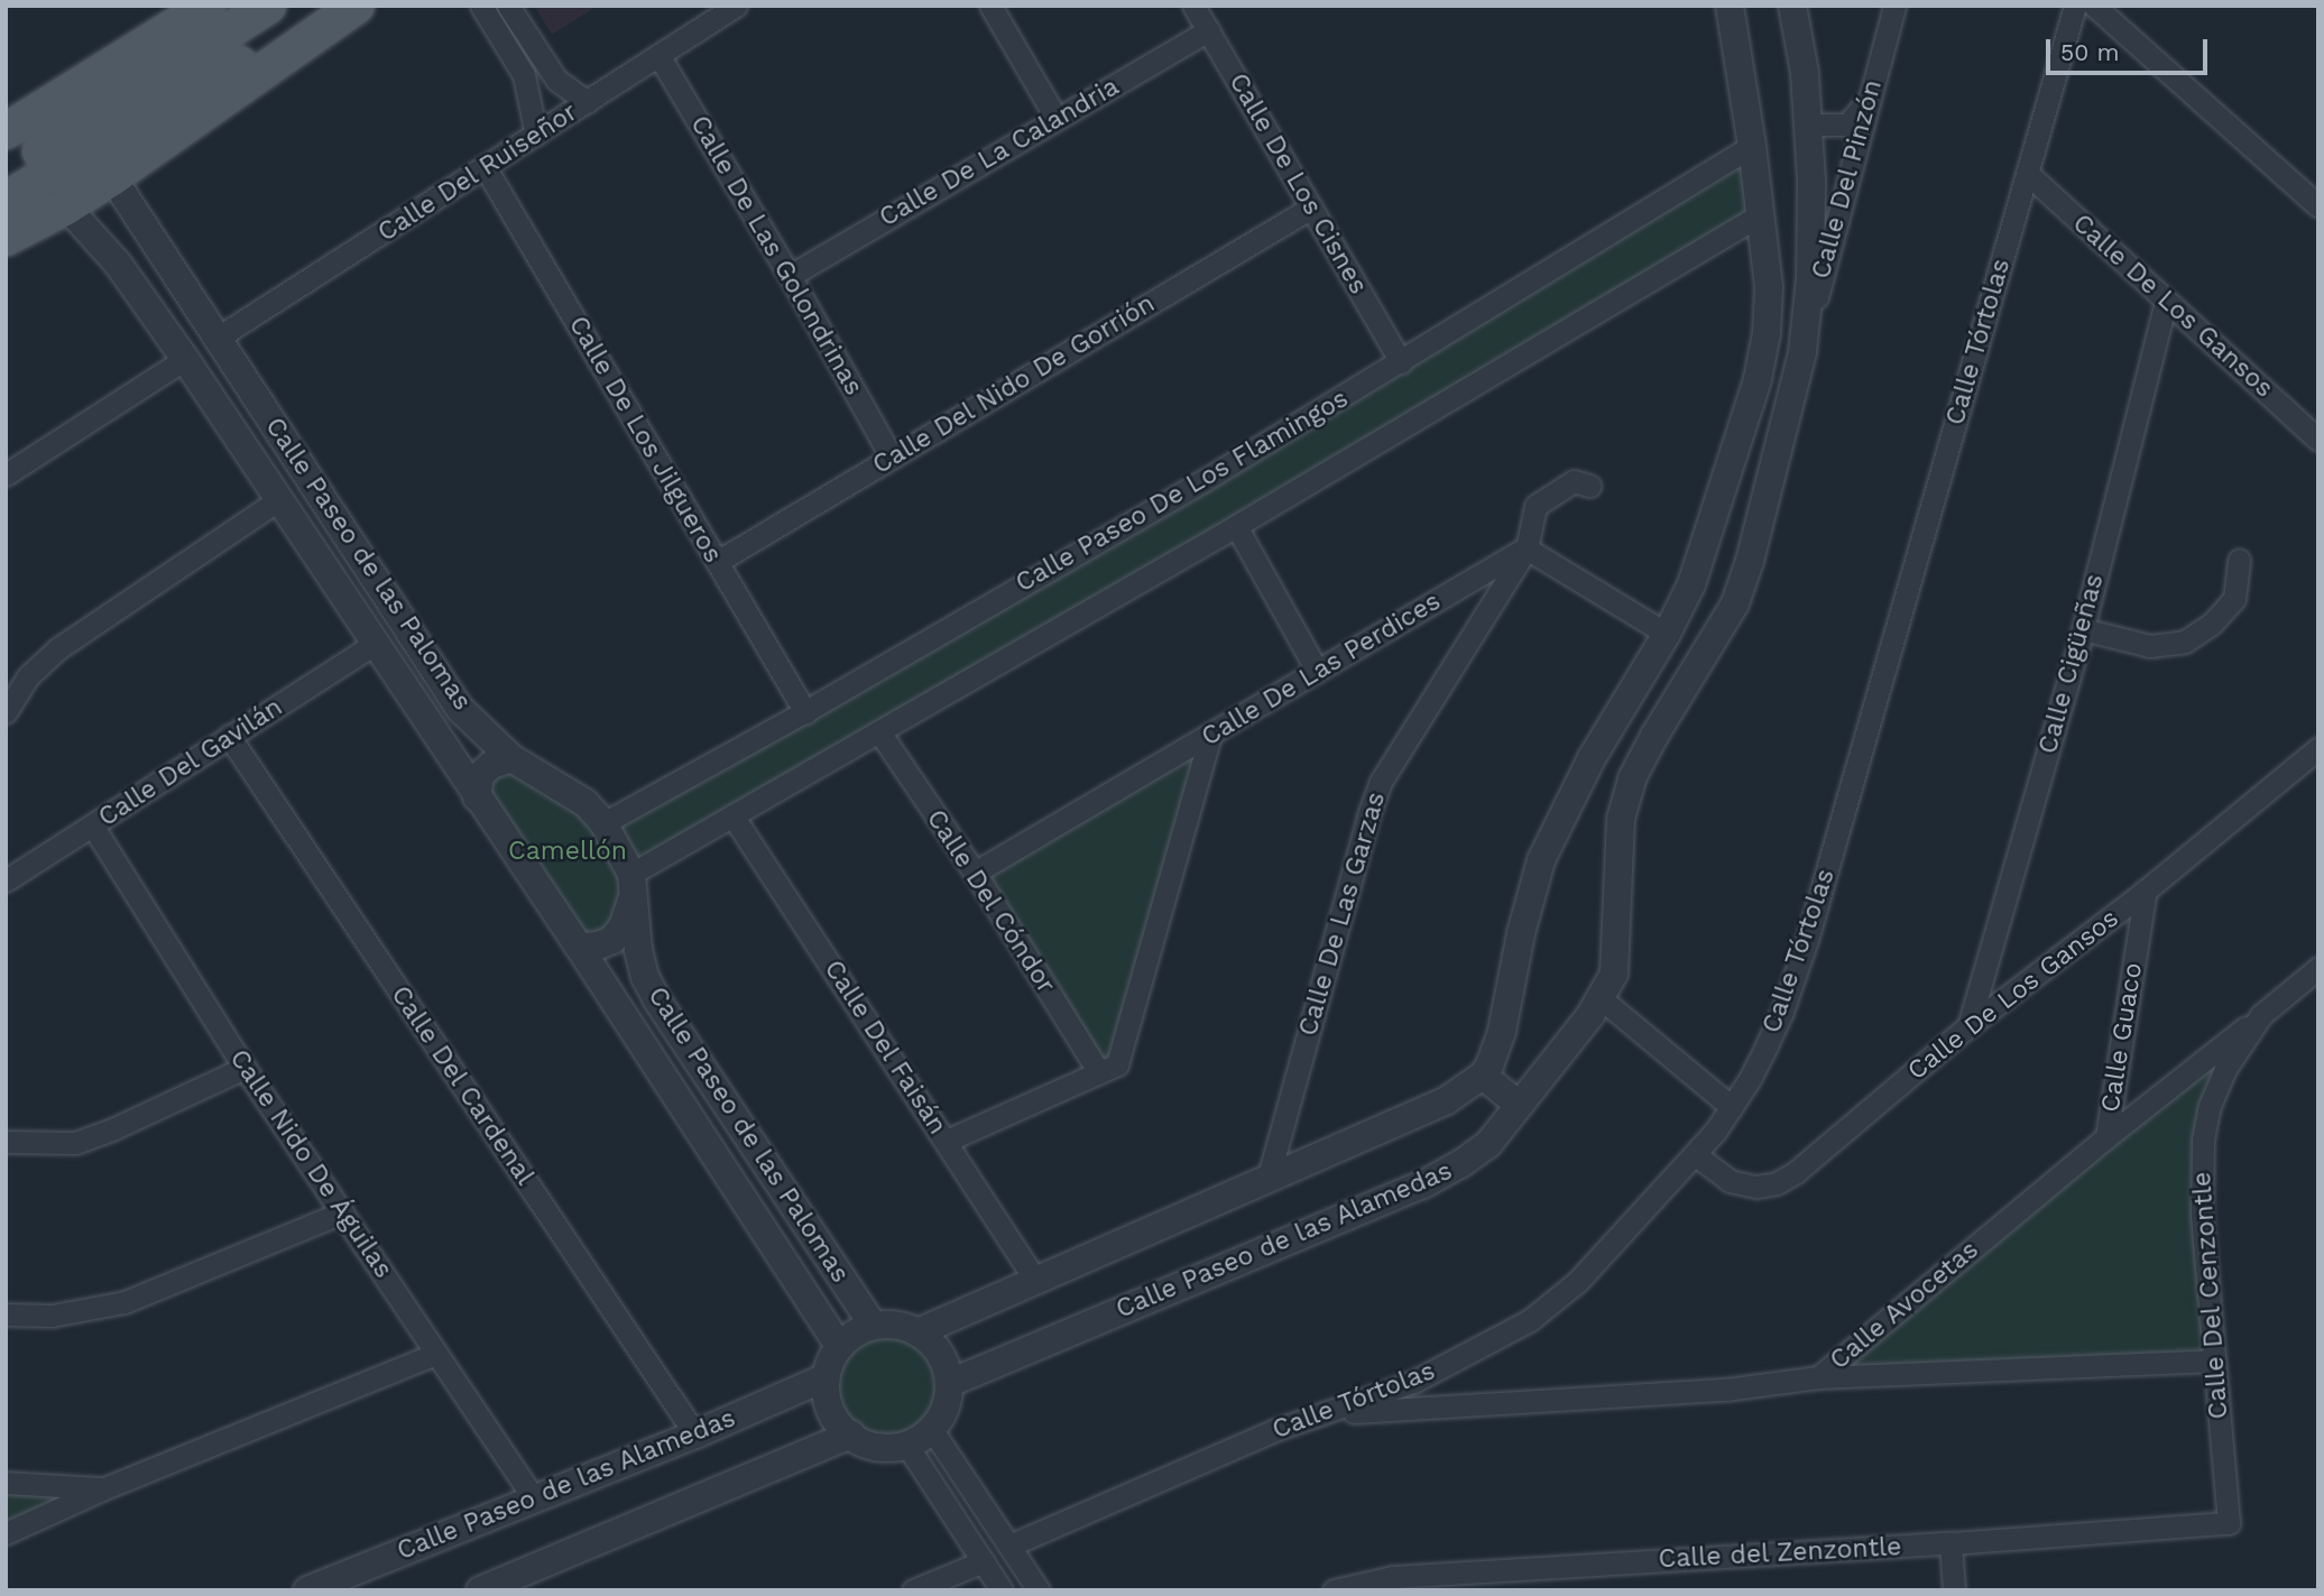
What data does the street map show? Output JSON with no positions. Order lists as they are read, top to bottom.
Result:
{
  "streets": {
    "street": [
      "Calle De La Calandria",
      "Calle Del Ruiseñor",
      "Calle Del Pinzón",
      "Calle De Los Cisnes",
      "Calle De Las Golondrinas",
      "Calle De Los Gansos",
      "Calle Tórtolas",
      "Calle Del Nido De Gorrión",
      "Calle De Los Jilgueros",
      "Calle Paseo De Los Flamingos",
      "Calle Paseo de las Palomas",
      "Calle Cigüeñas",
      "Calle De Las Perdices",
      "Calle Del Gavilán",
      "Calle Del Cóndor",
      "Calle De Las Garzas",
      "Calle Guaco",
      "Calle Del Faisán",
      "Calle Del Cardenal",
      "Calle Nido De Águilas",
      "Calle Paseo de las Alamedas",
      "Calle Del Cenzontle",
      "Calle Avocetas",
      "Calle del Zenzontle"
    ]
  },
  "crossings": [
    ["Calle De La Calandria", "Calle De Los Cisnes"],
    ["Calle De La Calandria", "Calle De Las Golondrinas"],
    ["Calle Del Ruiseñor", "Calle De Las Golondrinas"],
    ["Calle Del Ruiseñor", "Calle De Los Jilgueros"],
    ["Calle Del Ruiseñor", "Calle Paseo de las Palomas"],
    ["Calle Del Pinzón", "Calle Paseo de las Alamedas"],
    ["Calle De Los Cisnes", "Calle Del Nido De Gorrión"],
    ["Calle De Los Cisnes", "Calle Paseo De Los Flamingos"],
    ["Calle De Las Golondrinas", "Calle Del Nido De Gorrión"],
    ["Calle De Los Gansos", "Calle Tórtolas"],
    ["Calle De Los Gansos", "Calle Cigüeñas"],
    ["Calle De Los Gansos", "Calle Guaco"],
    ["Calle Tórtolas", "Calle Avocetas"],
    ["Calle Del Nido De Gorrión", "Calle De Los Jilgueros"],
    ["Calle De Los Jilgueros", "Calle Paseo De Los Flamingos"],
    ["Calle Paseo De Los Flamingos", "Calle Paseo de las Palomas"],
    ["Calle Paseo de las Palomas", "Calle Del Gavilán"],
    ["Calle Paseo de las Palomas", "Calle Paseo de las Alamedas"],
    ["Calle De Las Perdices", "Calle Del Cóndor"],
    ["Calle De Las Perdices", "Calle De Las Garzas"],
    ["Calle Del Gavilán", "Calle Del Cardenal"],
    ["Calle Del Gavilán", "Calle Nido De Águilas"],
    ["Calle Guaco", "Calle Avocetas"],
    ["Calle Del Cardenal", "Calle Paseo de las Alamedas"],
    ["Calle Nido De Águilas", "Calle Paseo de las Alamedas"],
    ["Calle Del Cenzontle", "Calle Avocetas"],
    ["Calle Del Cenzontle", "Calle del Zenzontle"]
  ],
  "parks": ["Camellón"],
  "scale_bar": "50 m"
}
